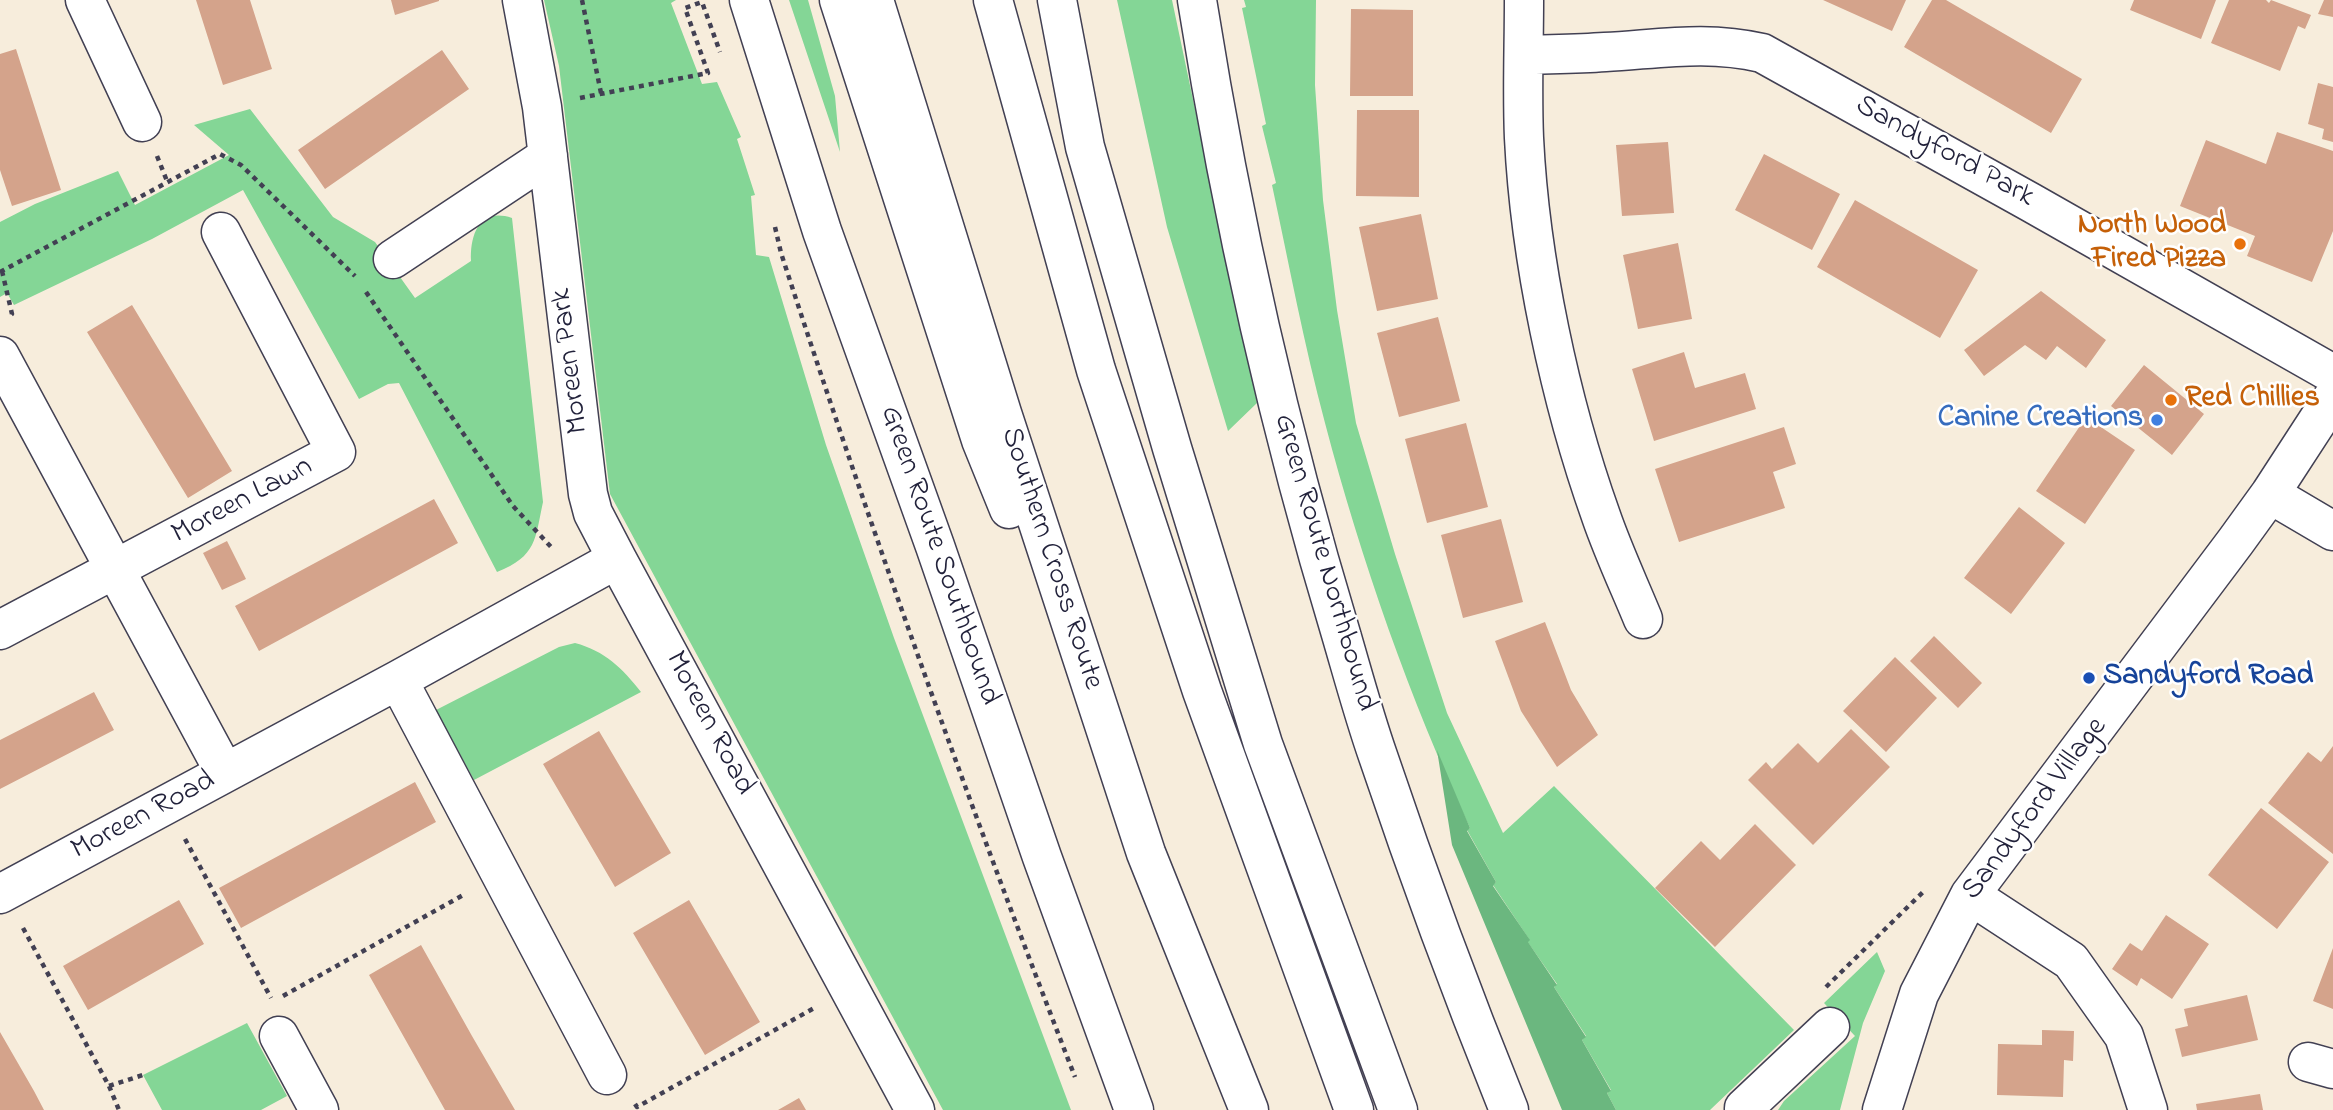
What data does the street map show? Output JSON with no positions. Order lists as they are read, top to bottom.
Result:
{
  "streets": {
    "main road": [
      "Sandyford Park",
      "Moreen Park",
      "Moreen Lawn",
      "Green Route Southbound",
      "Southern Cross Route",
      "Green Route Northbound",
      "Moreen Road",
      "Sandyford Village"
    ]
  },
  "crossings": [
    ["Moreen Park", "Moreen Road"]
  ],
  "places": [
    "North Wood Fired Pizza",
    "Red Chillies",
    "Canine Creations",
    "Sandyford Road"
  ]
}
